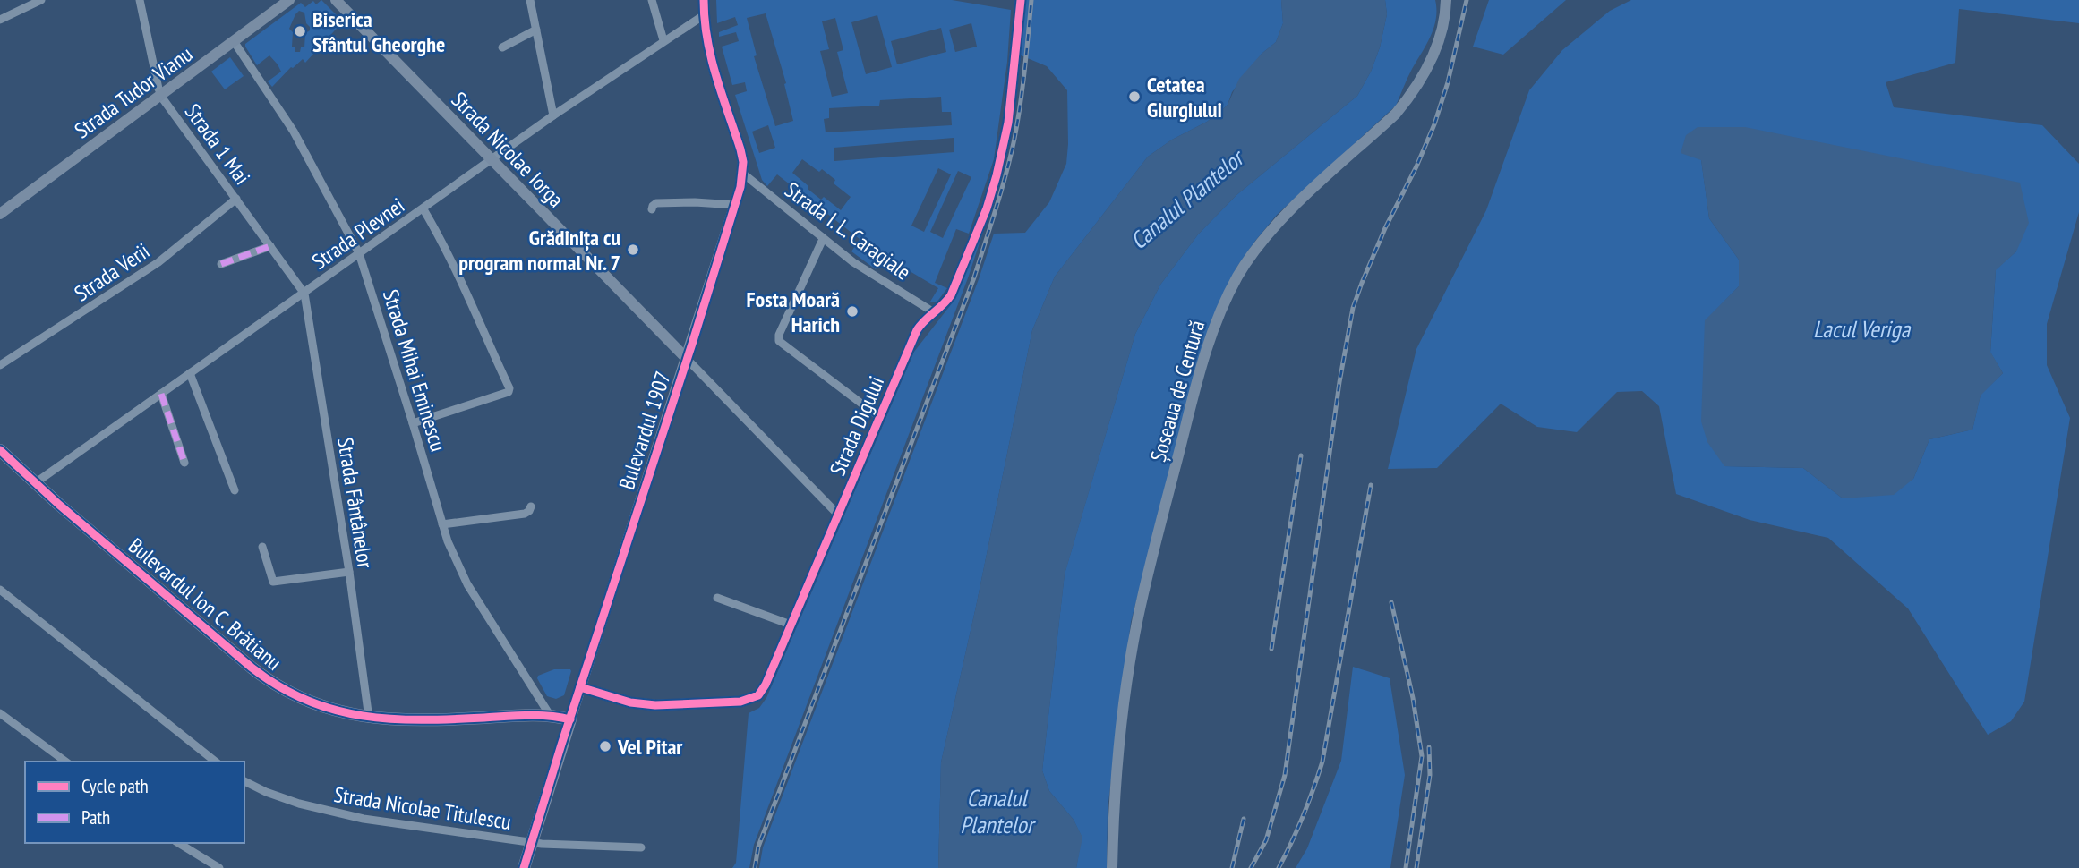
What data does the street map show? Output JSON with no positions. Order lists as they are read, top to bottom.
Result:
{
  "streets": {
    "main road": ["Bulevardul 1907", "Bulevardul Ion C. Brătianu"],
    "street": [
      "Strada Tudor Vianu",
      "Strada 1 Mai",
      "Strada Nicolae Iorga",
      "Strada I. L. Caragiale",
      "Strada Plevnei",
      "Strada Verii",
      "Strada Mihai Eminescu",
      "Șoseaua de Centură",
      "Strada Digului",
      "Strada Fântânelor",
      "Strada Nicolae Titulescu"
    ]
  },
  "crossings": [
    ["Strada Tudor Vianu", "Strada 1 Mai"],
    ["Strada Tudor Vianu", "Strada Mihai Eminescu"],
    ["Strada 1 Mai", "Strada Plevnei"],
    ["Strada 1 Mai", "Strada Verii"],
    ["Strada 1 Mai", "Strada Fântânelor"],
    ["Strada Nicolae Iorga", "Strada Plevnei"],
    ["Strada Nicolae Iorga", "Strada Digului"],
    ["Strada Nicolae Iorga", "Bulevardul 1907"],
    ["Strada I. L. Caragiale", "Strada Digului"],
    ["Strada I. L. Caragiale", "Bulevardul 1907"],
    ["Strada Plevnei", "Strada Mihai Eminescu"],
    ["Strada Plevnei", "Bulevardul 1907"],
    ["Strada Plevnei", "Strada Fântânelor"],
    ["Strada Plevnei", "Bulevardul Ion C. Brătianu"],
    ["Strada Mihai Eminescu", "Bulevardul Ion C. Brătianu"],
    ["Strada Digului", "Bulevardul 1907"],
    ["Bulevardul 1907", "Bulevardul Ion C. Brătianu"],
    ["Bulevardul 1907", "Strada Nicolae Titulescu"],
    ["Strada Fântânelor", "Bulevardul Ion C. Brătianu"]
  ],
  "water": ["Canalul Plantelor", "Lacul Veriga"],
  "places": [
    "Biserica Sfântul Gheorghe",
    "Cetatea Giurgiului",
    "Grădinița cu program normal Nr. 7",
    "Fosta Moară Harich",
    "Vel Pitar"
  ],
  "legend": ["Cycle path", "Path"]
}
